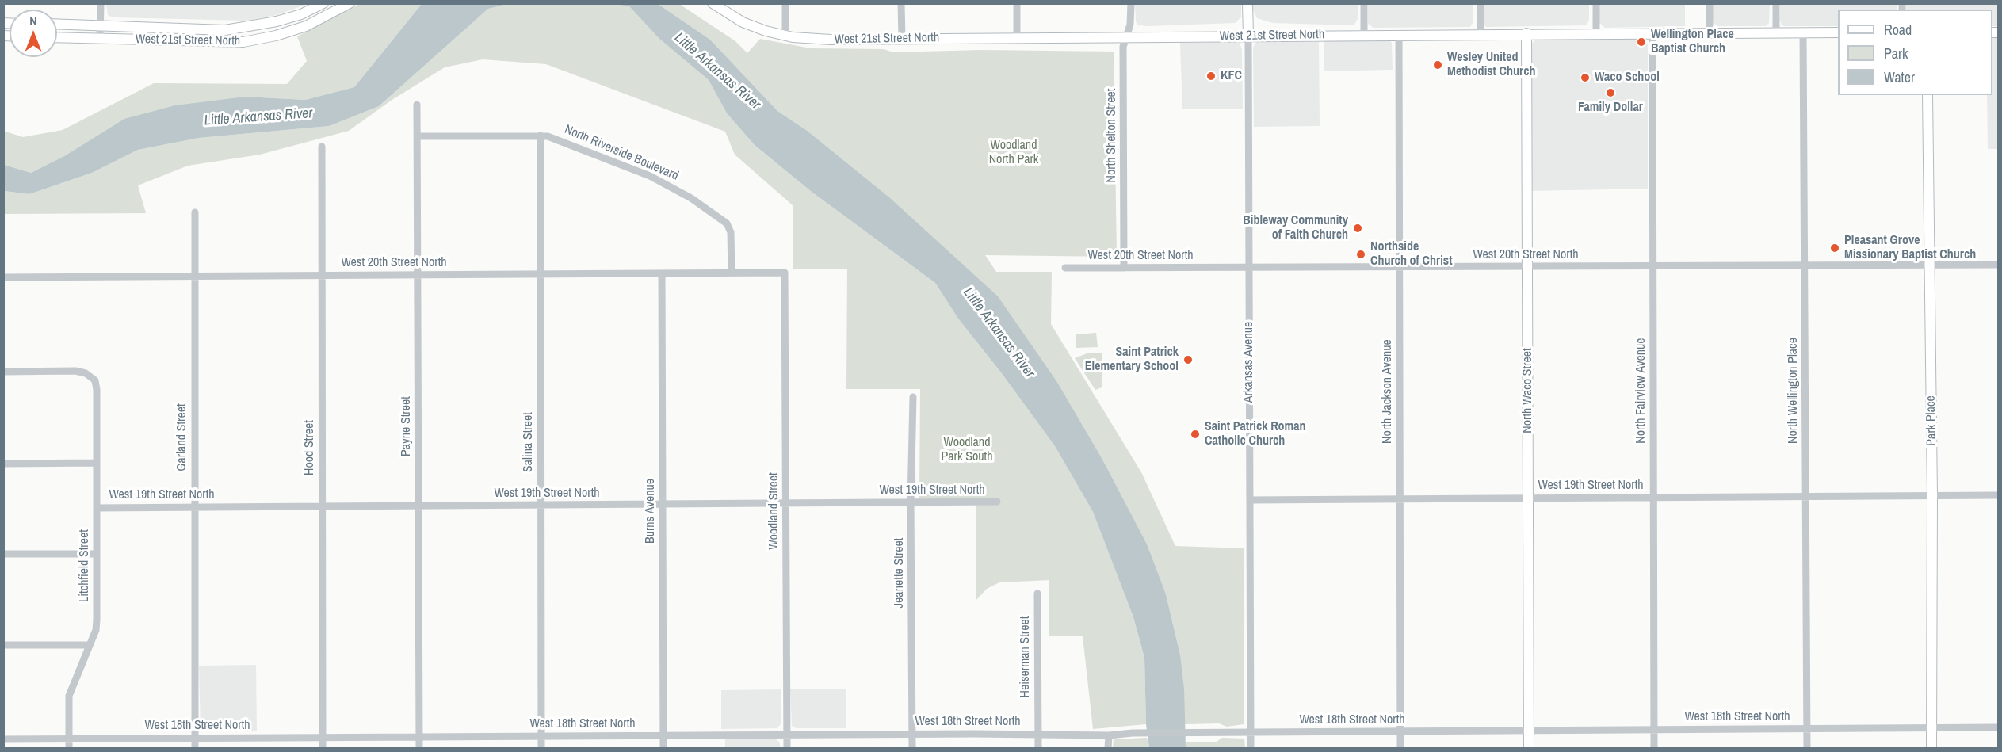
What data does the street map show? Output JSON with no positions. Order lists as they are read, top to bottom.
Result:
{
  "streets": {
    "main road": [
      "West 21st Street North",
      "Arkansas Avenue",
      "North Waco Street",
      "Park Place"
    ],
    "street": [
      "North Shelton Street",
      "North Riverside Boulevard",
      "West 20th Street North",
      "North Fairview Avenue",
      "North Wellington Place",
      "North Jackson Avenue",
      "Payne Street",
      "Garland Street",
      "Salina Street",
      "Hood Street",
      "West 19th Street North",
      "Burns Avenue",
      "Woodland Street",
      "Litchfield Street",
      "Jeanette Street",
      "Heiserman Street",
      "West 18th Street North"
    ]
  },
  "crossings": [
    ["West 21st Street North", "North Shelton Street"],
    ["West 21st Street North", "Arkansas Avenue"],
    ["West 21st Street North", "North Waco Street"],
    ["West 21st Street North", "North Fairview Avenue"],
    ["West 21st Street North", "North Wellington Place"],
    ["West 21st Street North", "North Jackson Avenue"],
    ["North Shelton Street", "West 20th Street North"],
    ["North Riverside Boulevard", "West 20th Street North"],
    ["North Riverside Boulevard", "Payne Street"],
    ["North Riverside Boulevard", "Salina Street"],
    ["West 20th Street North", "Arkansas Avenue"],
    ["West 20th Street North", "North Waco Street"],
    ["West 20th Street North", "North Fairview Avenue"],
    ["West 20th Street North", "North Wellington Place"],
    ["West 20th Street North", "North Jackson Avenue"],
    ["West 20th Street North", "Park Place"],
    ["West 20th Street North", "Payne Street"],
    ["West 20th Street North", "Garland Street"],
    ["West 20th Street North", "Salina Street"],
    ["West 20th Street North", "Hood Street"],
    ["West 20th Street North", "Burns Avenue"],
    ["West 20th Street North", "Woodland Street"],
    ["Arkansas Avenue", "West 19th Street North"],
    ["Arkansas Avenue", "West 18th Street North"],
    ["North Waco Street", "West 19th Street North"],
    ["North Waco Street", "West 18th Street North"],
    ["North Fairview Avenue", "West 19th Street North"],
    ["North Fairview Avenue", "West 18th Street North"],
    ["North Wellington Place", "West 19th Street North"],
    ["North Wellington Place", "West 18th Street North"],
    ["North Jackson Avenue", "West 19th Street North"],
    ["North Jackson Avenue", "West 18th Street North"],
    ["Park Place", "West 19th Street North"],
    ["Park Place", "West 18th Street North"],
    ["Payne Street", "West 19th Street North"],
    ["Payne Street", "West 18th Street North"],
    ["Garland Street", "West 19th Street North"],
    ["Garland Street", "West 18th Street North"],
    ["Salina Street", "West 19th Street North"],
    ["Salina Street", "West 18th Street North"],
    ["Hood Street", "West 19th Street North"],
    ["Hood Street", "West 18th Street North"],
    ["West 19th Street North", "Burns Avenue"],
    ["West 19th Street North", "Woodland Street"],
    ["West 19th Street North", "Litchfield Street"],
    ["West 19th Street North", "Jeanette Street"],
    ["Burns Avenue", "West 18th Street North"],
    ["Woodland Street", "West 18th Street North"],
    ["Litchfield Street", "West 18th Street North"],
    ["Jeanette Street", "West 18th Street North"],
    ["Heiserman Street", "West 18th Street North"]
  ],
  "water": ["Little Arkansas River"],
  "parks": ["Woodland North Park", "Woodland Park South"],
  "places": [
    "Wellington Place Baptist Church",
    "Wesley United Methodist Church",
    "KFC",
    "Waco School",
    "Family Dollar",
    "Bibleway Community of Faith Church",
    "Pleasant Grove Missionary Baptist Church",
    "Northside Church of Christ",
    "Saint Patrick Elementary School",
    "Saint Patrick Roman Catholic Church"
  ],
  "legend": ["Road", "Park", "Water"],
  "north": "top"
}
